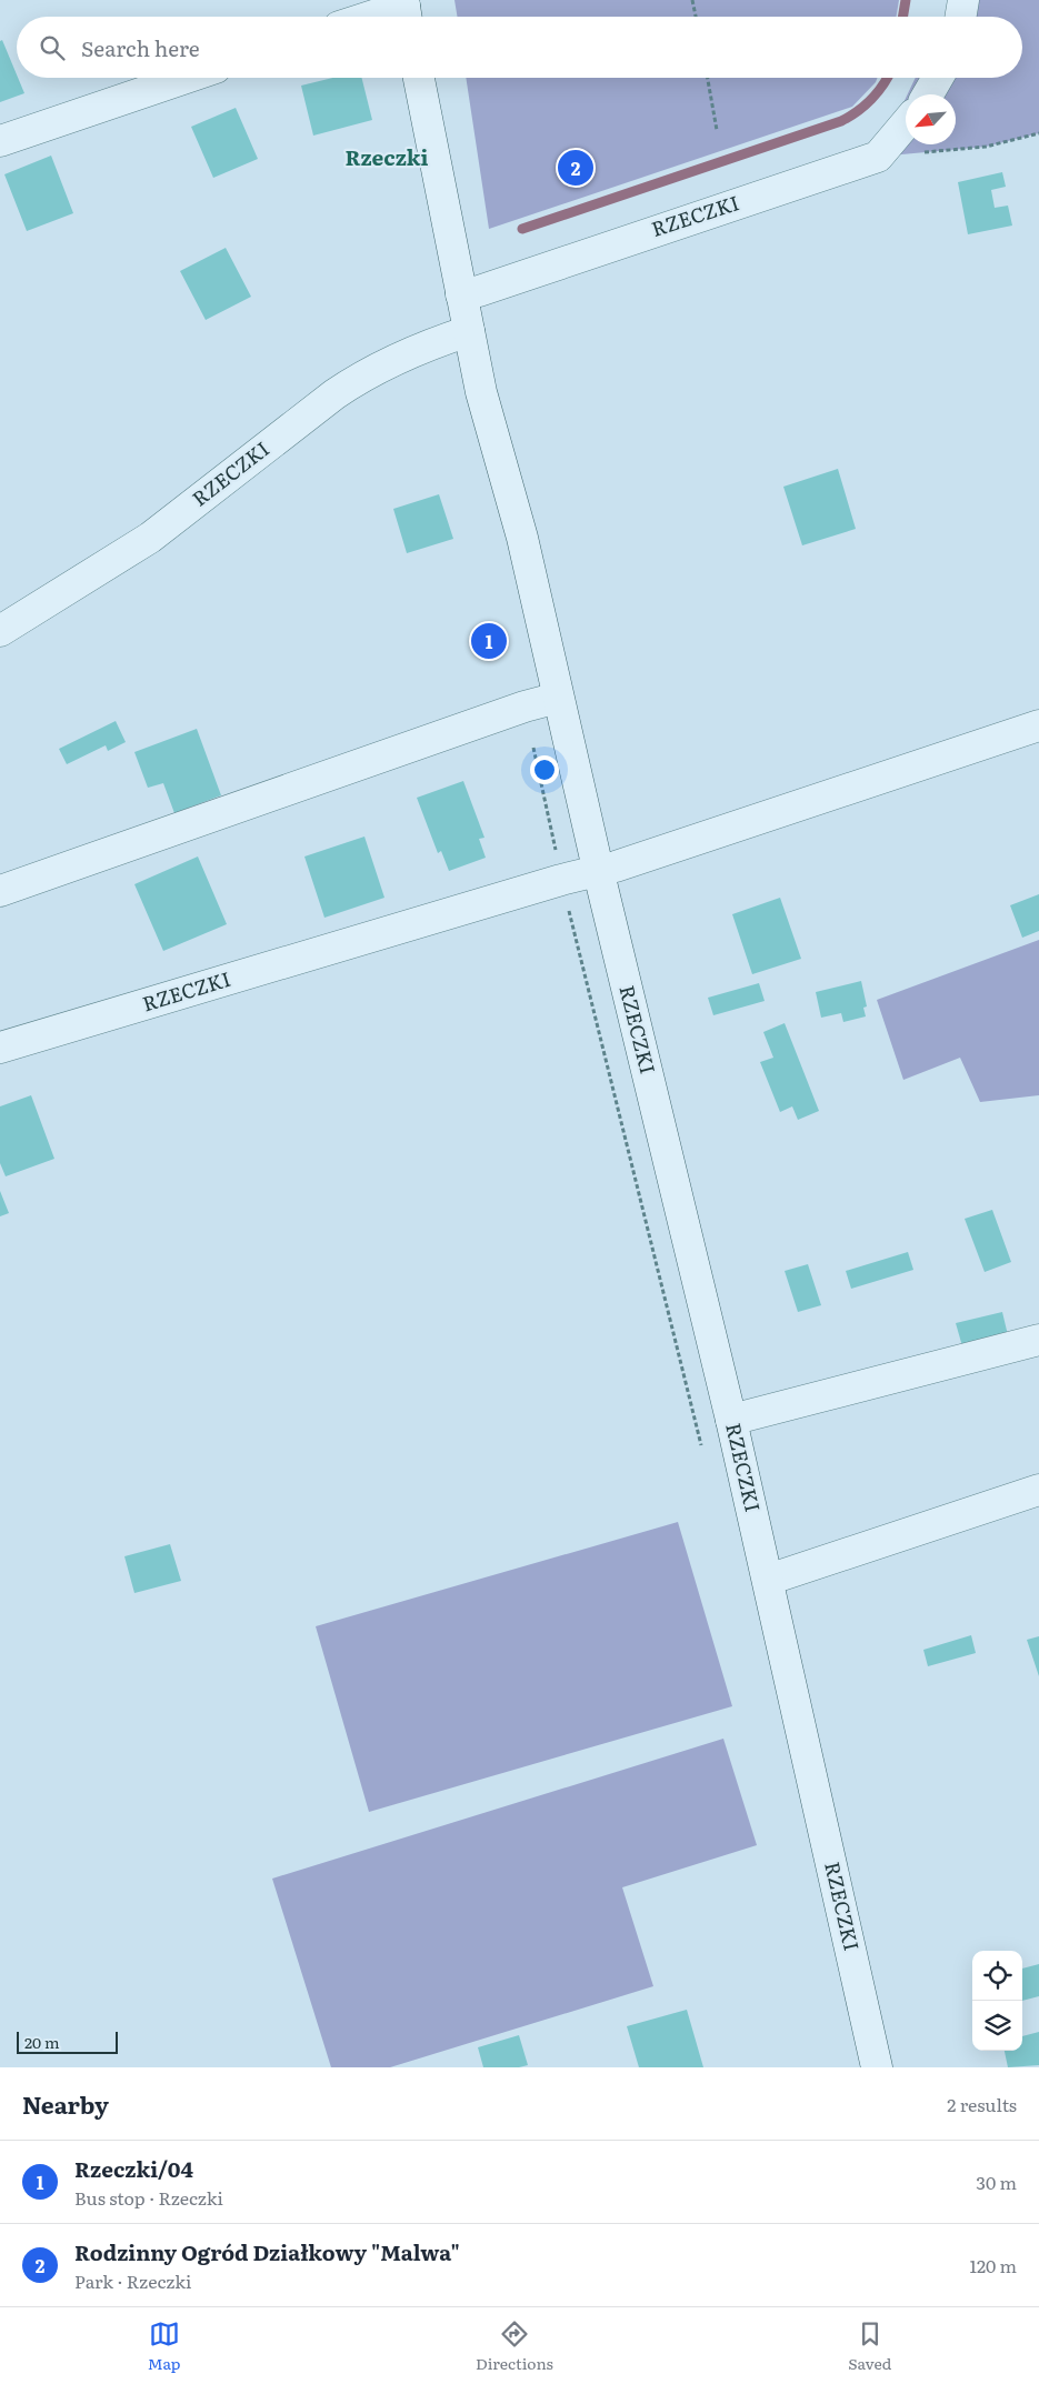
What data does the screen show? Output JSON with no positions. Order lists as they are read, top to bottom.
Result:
{
  "streets": {
    "street": ["RZECZKI"]
  },
  "districts": ["Rzeczki"],
  "scale_bar": "20 m",
  "north": "bottom left",
  "page": {
    "search": "Search here",
    "pins": ["2", "1"],
    "scale": "20 m",
    "heading": ["Nearby", "2 results"],
    "list": [
      {
        "mark": "1",
        "name": "Rzeczki/04",
        "note": "Bus stop · Rzeczki",
        "value": "30 m"
      },
      {
        "mark": "2",
        "name": "Rodzinny Ogród Działkowy \"Malwa\"",
        "note": "Park · Rzeczki",
        "value": "120 m"
      }
    ],
    "nav": ["Map", "Directions", "Saved"]
  }
}
